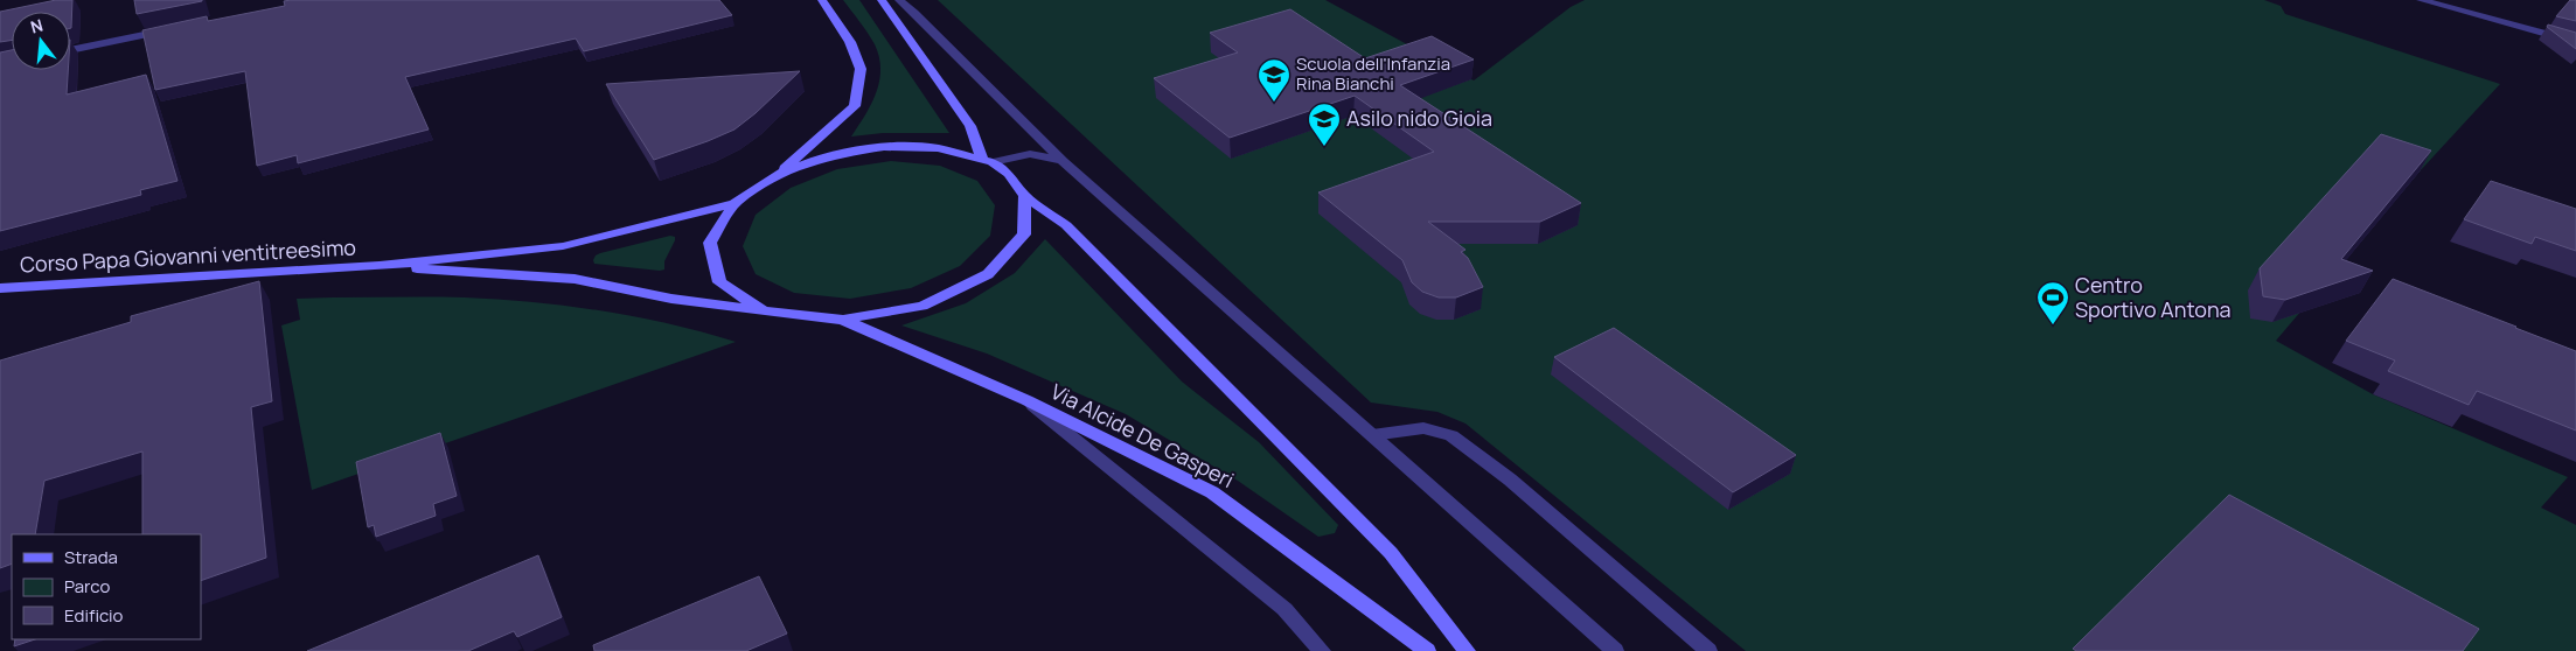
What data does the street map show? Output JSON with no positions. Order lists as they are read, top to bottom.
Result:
{
  "streets": {
    "main road": ["Corso Papa Giovanni ventitreesimo", "Via Alcide De Gasperi"]
  },
  "crossings": [
    ["Corso Papa Giovanni ventitreesimo", "Via Alcide De Gasperi"]
  ],
  "places": {
    "school or university": ["Scuola dell'Infanzia Rina Bianchi", "Asilo nido Gioia"],
    "sports": ["Centro Sportivo Antona"]
  },
  "legend": ["Strada", "Parco", "Edificio"],
  "north": "top"
}
